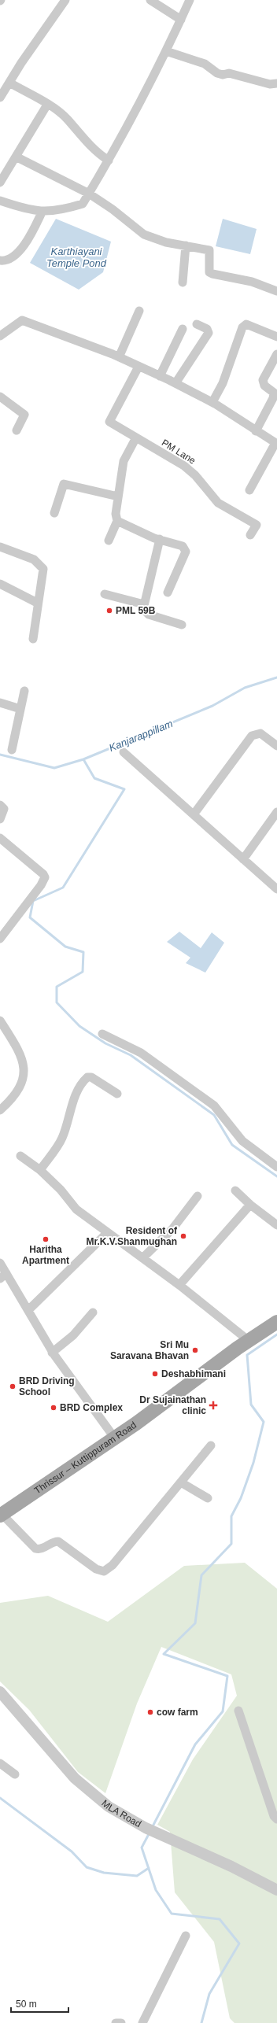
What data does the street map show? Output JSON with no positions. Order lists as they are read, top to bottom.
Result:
{
  "streets": {
    "main road": ["Thrissur – Kuttippuram Road"],
    "street": ["PM Lane", "MLA Road"]
  },
  "water": ["Karthiayani Temple Pond", "Kanjarappillam"],
  "places": {
    "other": [
      "PML 59B",
      "Resident of Mr.K.V.Shanmughan",
      "Haritha Apartment",
      "Sri Mu Saravana Bhavan",
      "Deshabhimani",
      "BRD Driving School",
      "BRD Complex",
      "cow farm"
    ],
    "health": ["Dr Sujainathan clinic"]
  },
  "scale_bar": "50 m"
}
